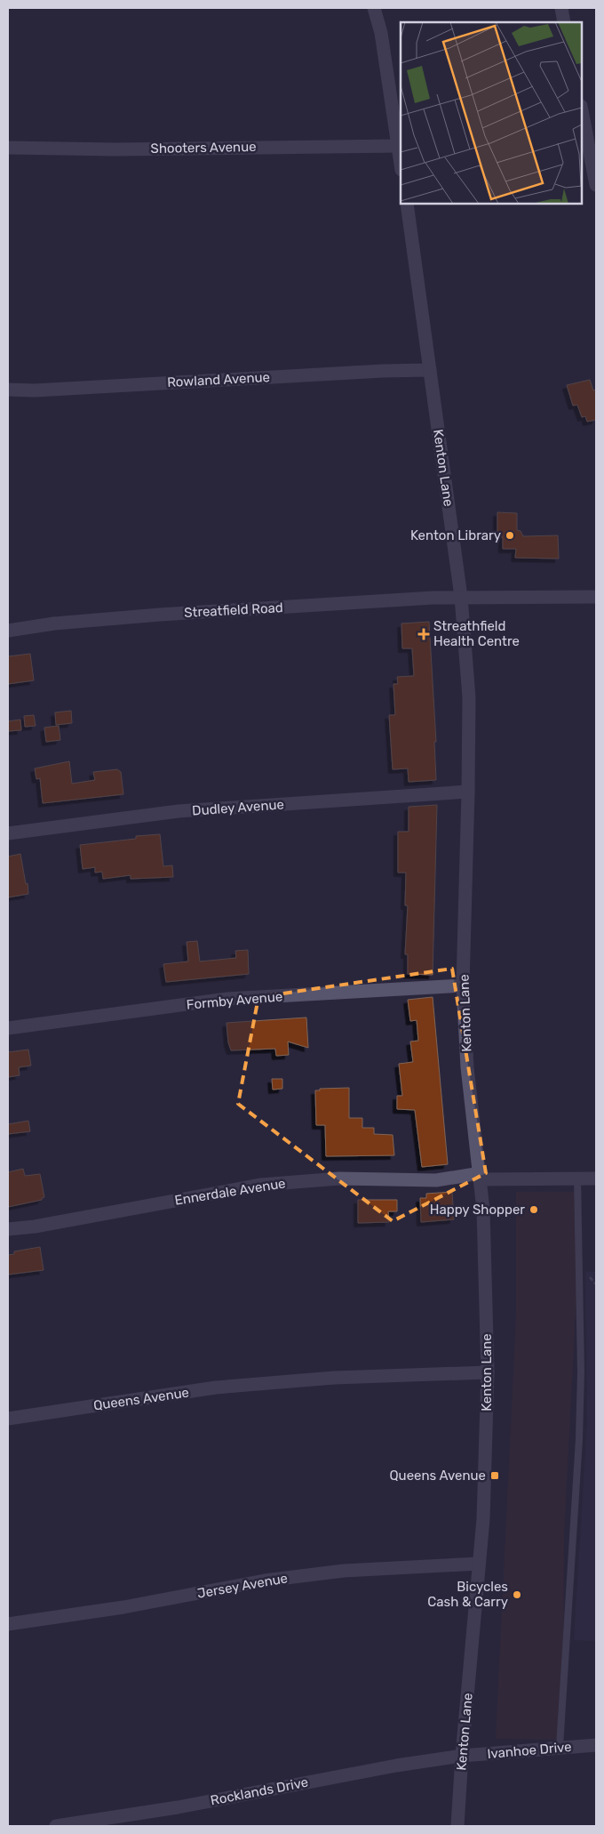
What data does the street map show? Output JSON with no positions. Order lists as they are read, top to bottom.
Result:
{
  "streets": {
    "street": [
      "Shooters Avenue",
      "Rowland Avenue",
      "Kenton Lane",
      "Streatfield Road",
      "Dudley Avenue",
      "Formby Avenue",
      "Ennerdale Avenue",
      "Queens Avenue",
      "Jersey Avenue",
      "Ivanhoe Drive",
      "Rocklands Drive"
    ]
  },
  "crossings": [
    ["Rowland Avenue", "Kenton Lane"],
    ["Kenton Lane", "Streatfield Road"],
    ["Kenton Lane", "Dudley Avenue"],
    ["Kenton Lane", "Formby Avenue"],
    ["Kenton Lane", "Ennerdale Avenue"],
    ["Kenton Lane", "Queens Avenue"],
    ["Kenton Lane", "Jersey Avenue"],
    ["Kenton Lane", "Ivanhoe Drive"],
    ["Kenton Lane", "Rocklands Drive"],
    ["Ivanhoe Drive", "Rocklands Drive"]
  ],
  "places": {
    "other": ["Kenton Library", "Happy Shopper", "Bicycles Cash & Carry"],
    "health": ["Streathfield Health Centre"],
    "transit": ["Queens Avenue"]
  }
}
